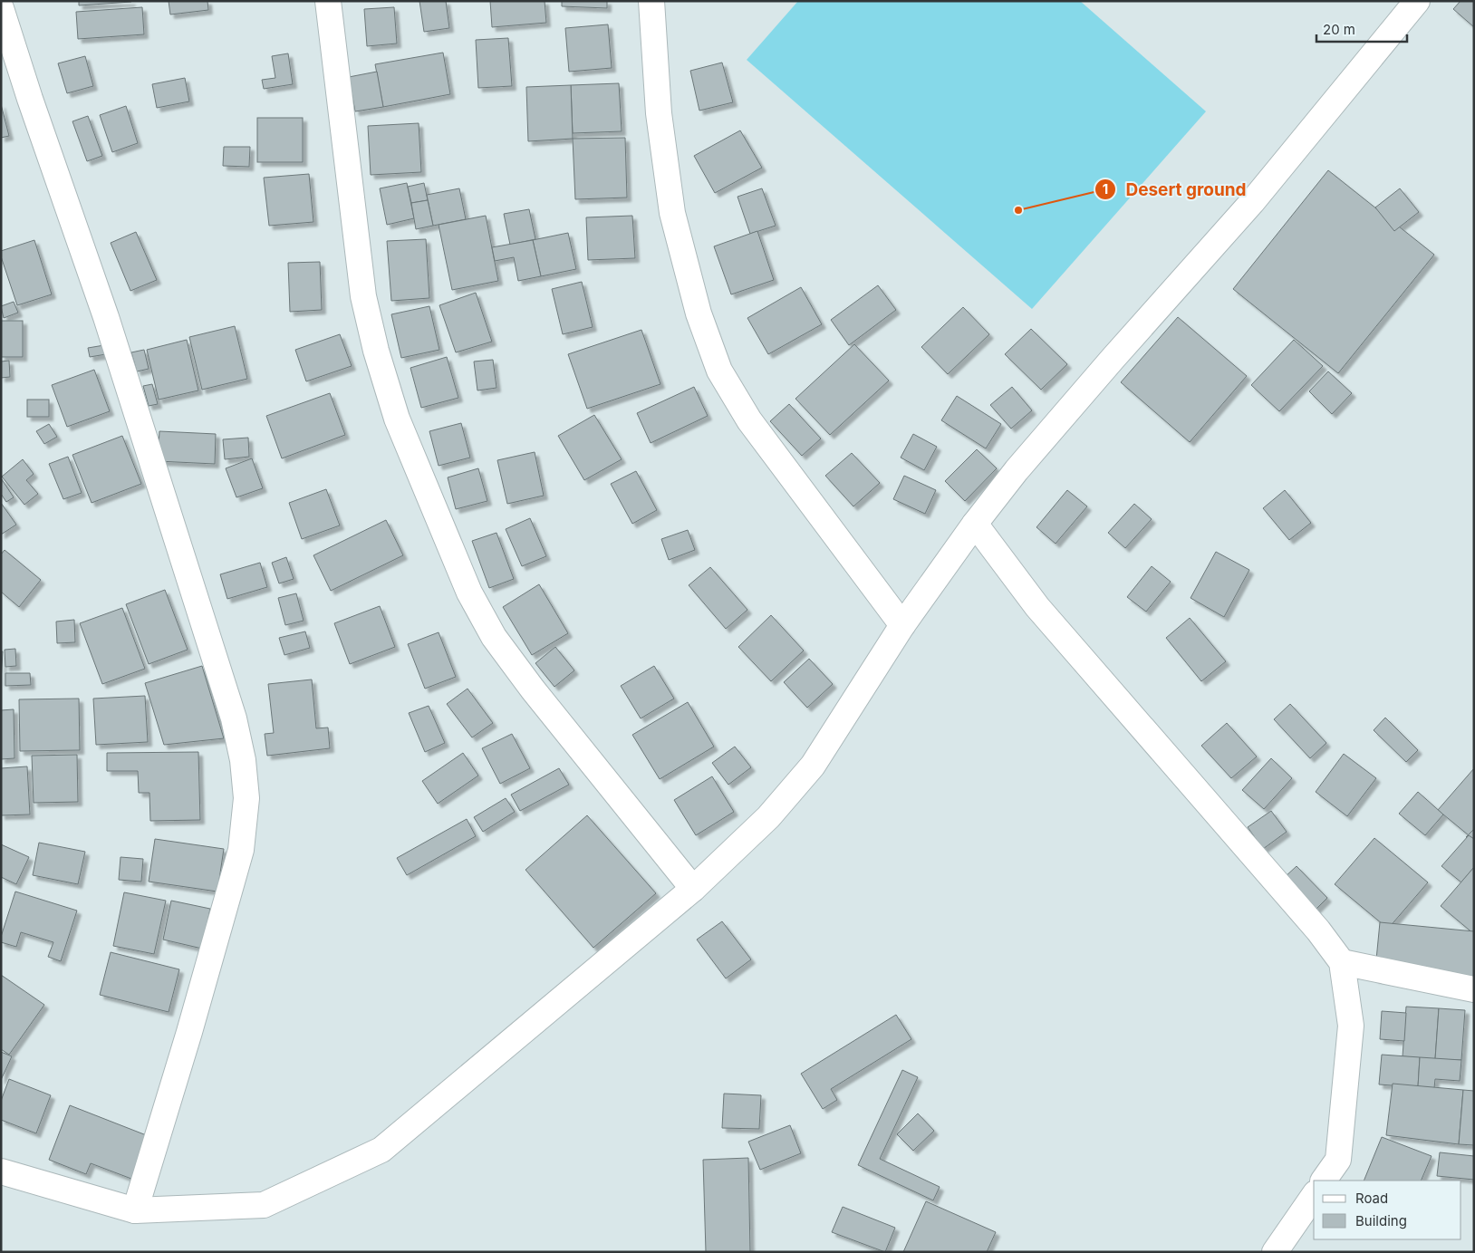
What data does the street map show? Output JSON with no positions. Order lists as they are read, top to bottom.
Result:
{
  "places": ["Desert ground"],
  "legend": ["Road", "Building"],
  "scale_bar": "20 m"
}
